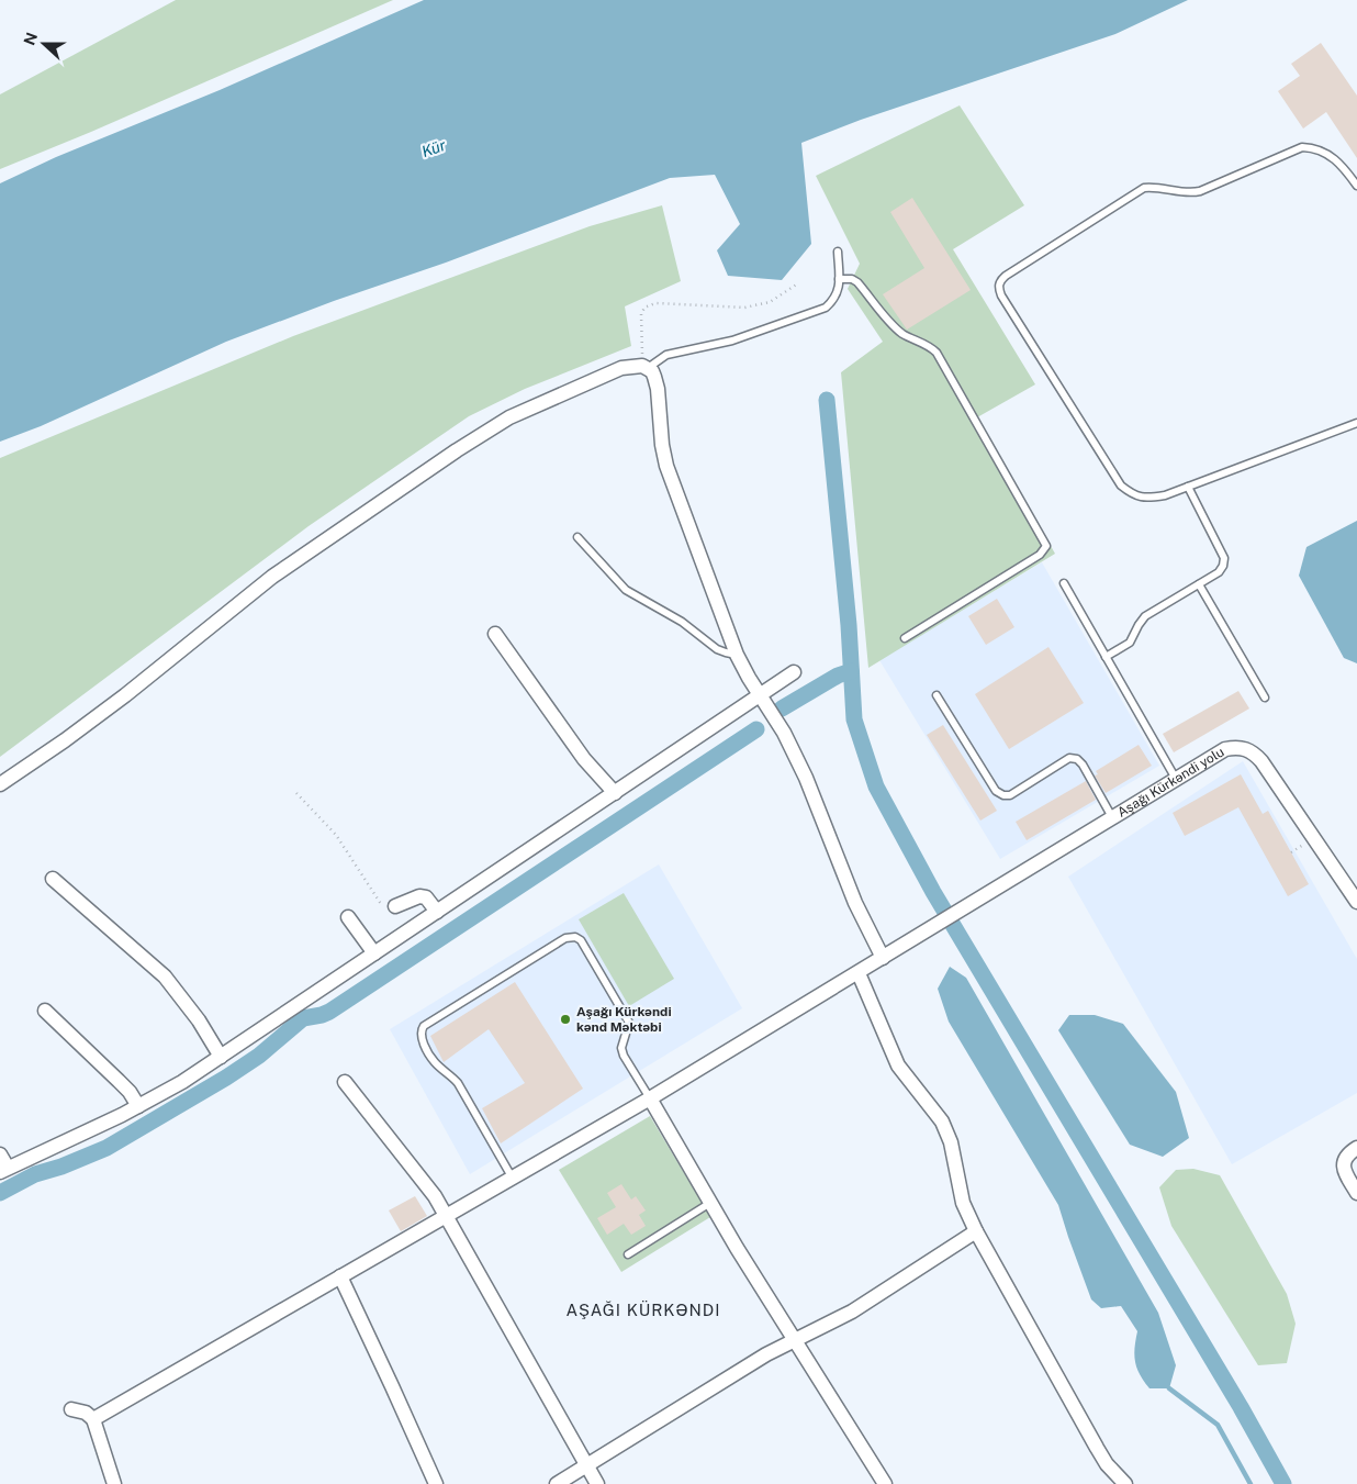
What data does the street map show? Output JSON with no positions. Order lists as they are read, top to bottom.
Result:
{
  "streets": {
    "street": ["Aşağı Kürkəndi yolu"]
  },
  "districts": ["AŞAĞI KÜRKƏNDI"],
  "water": ["Kür"],
  "places": ["Aşağı Kürkəndi kənd Məktəbi"],
  "north": "left"
}
